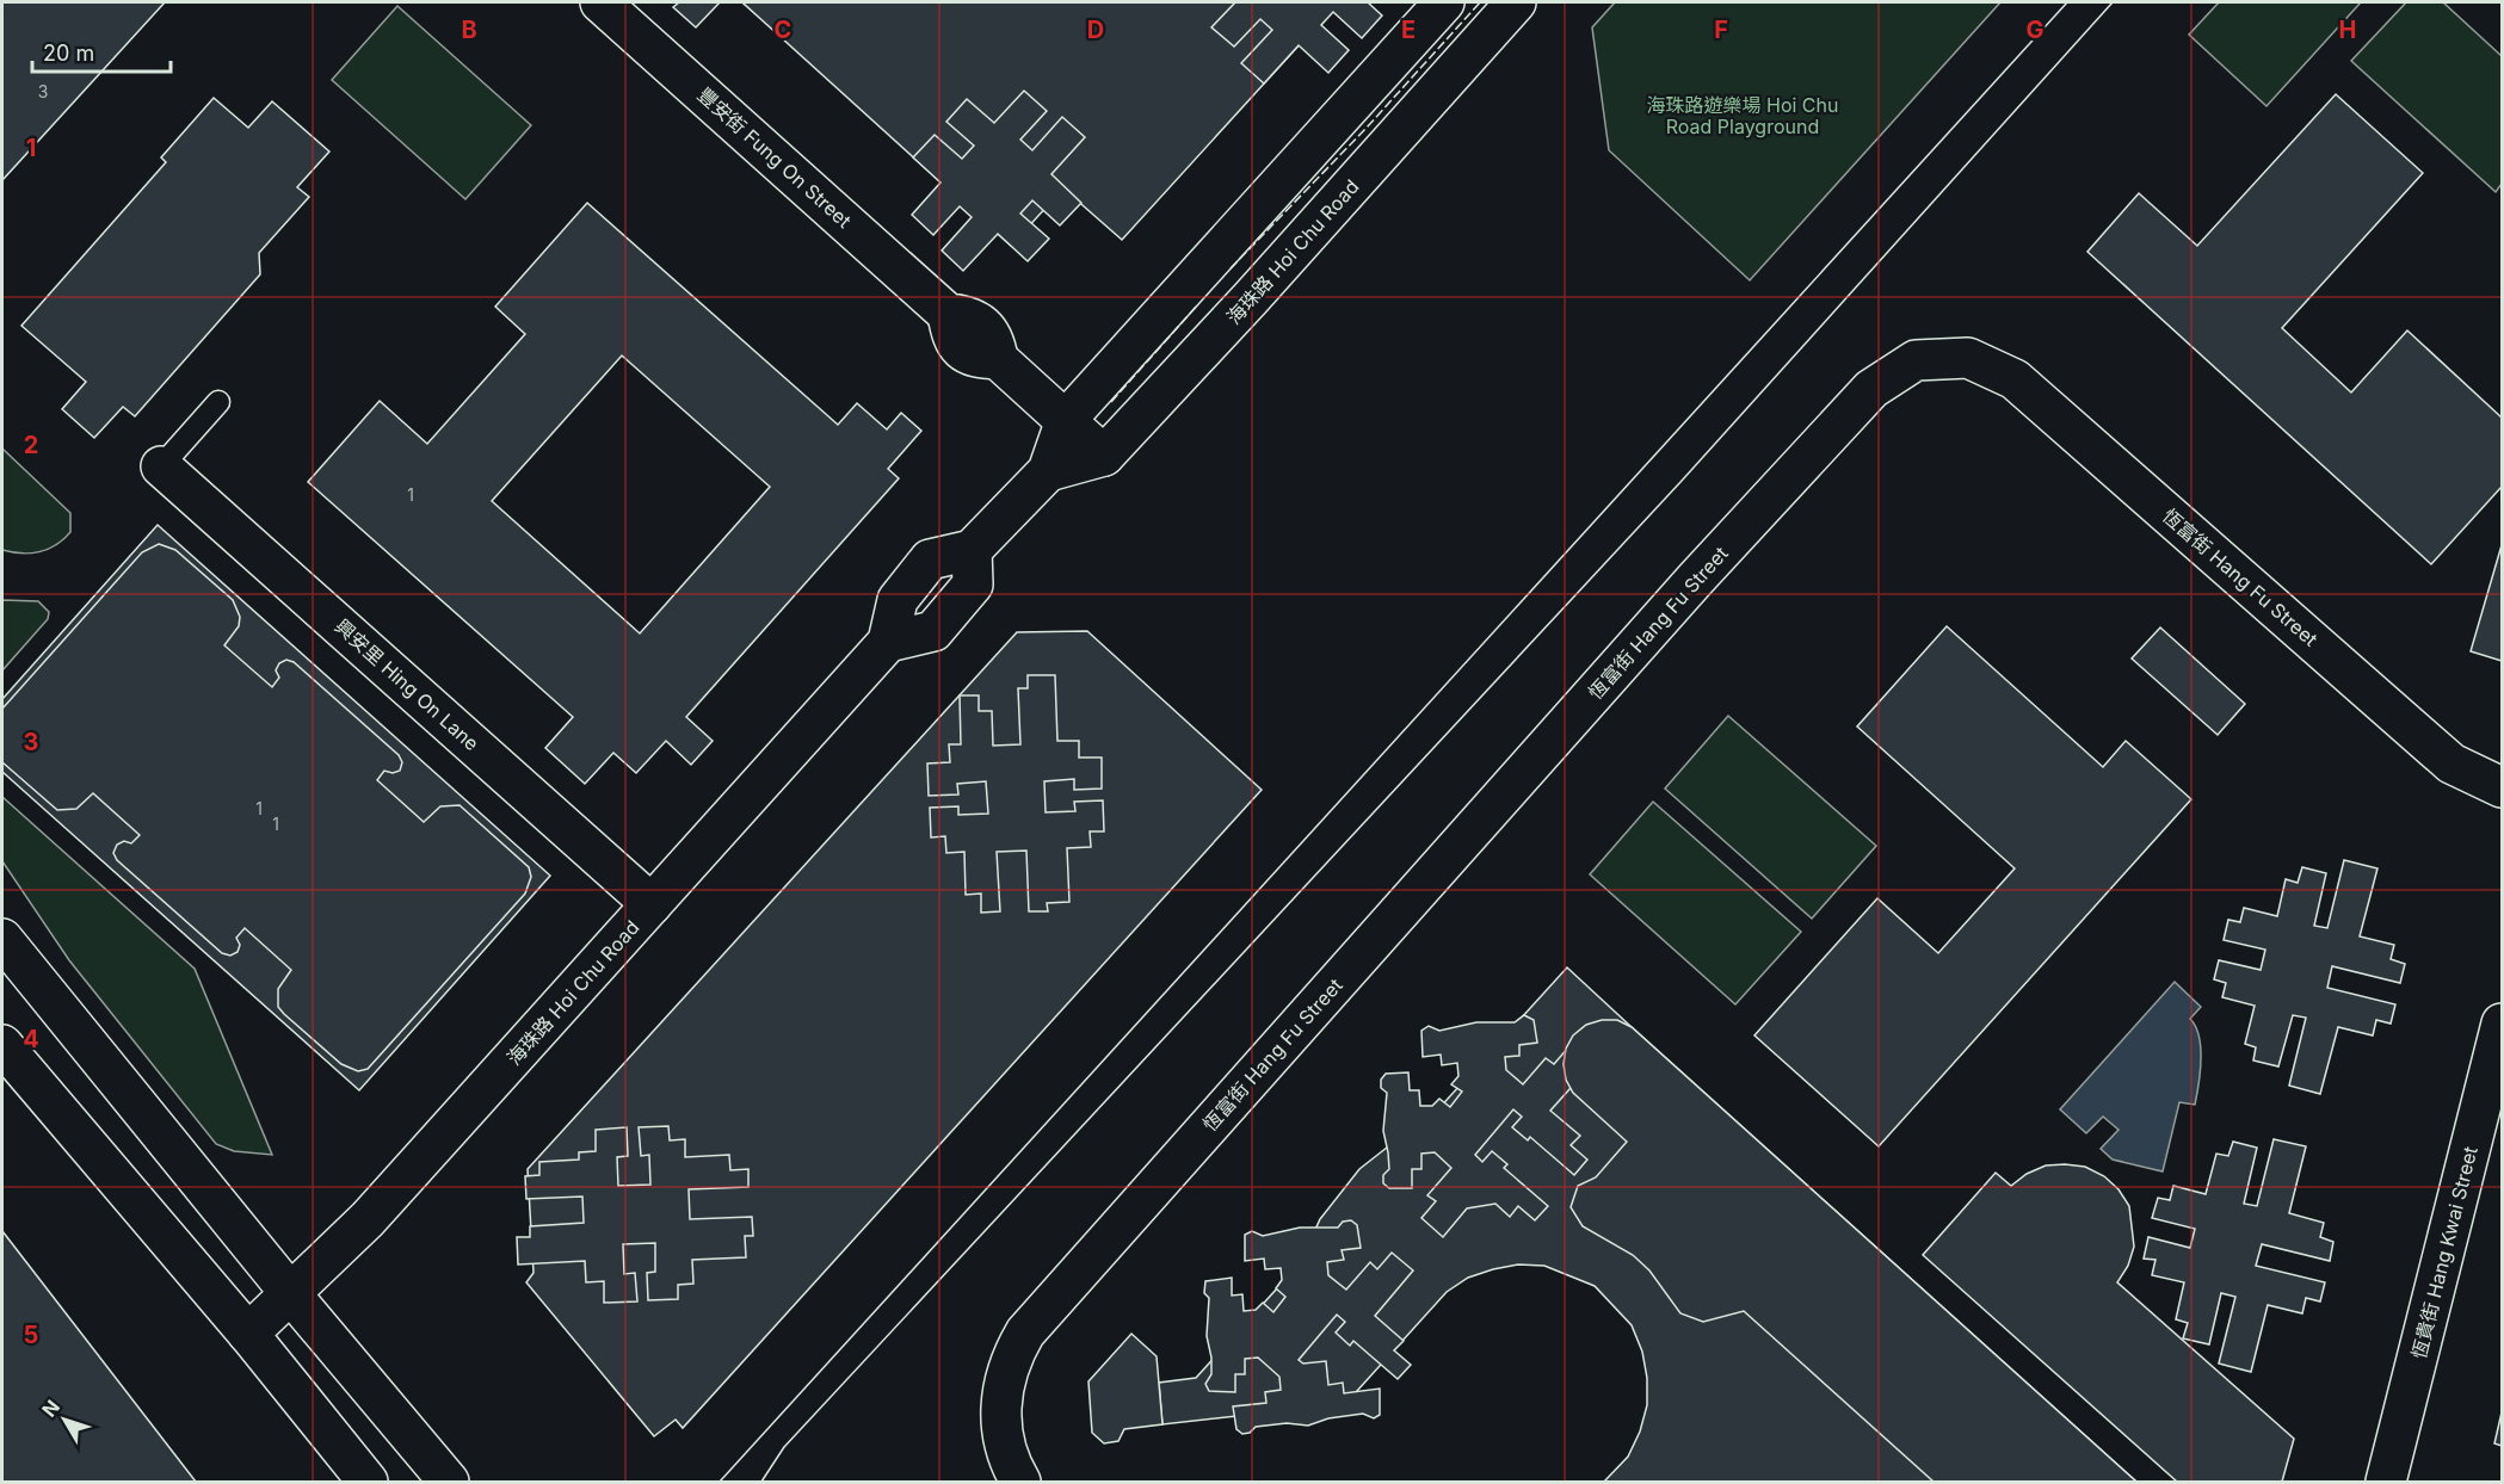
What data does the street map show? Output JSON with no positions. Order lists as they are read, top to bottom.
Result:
{
  "streets": {
    "street": [
      "豐安街 Fung On Street",
      "海珠路 Hoi Chu Road",
      "恆富街 Hang Fu Street",
      "興安里 Hing On Lane",
      "恆貴街 Hang Kwai Street"
    ]
  },
  "crossings": [
    ["豐安街 Fung On Street", "海珠路 Hoi Chu Road"],
    ["海珠路 Hoi Chu Road", "興安里 Hing On Lane"]
  ],
  "parks": ["海珠路遊樂場 Hoi Chu Road Playground"],
  "house_numbers": [
    "3",
    "1",
    "1",
    "1"
  ],
  "scale_bar": "20 m",
  "north": "top left",
  "grid": {
    "columns": [
      "B",
      "C",
      "D",
      "E",
      "F",
      "G",
      "H"
    ],
    "rows": [
      "1",
      "2",
      "3",
      "4",
      "5"
    ]
  }
}
